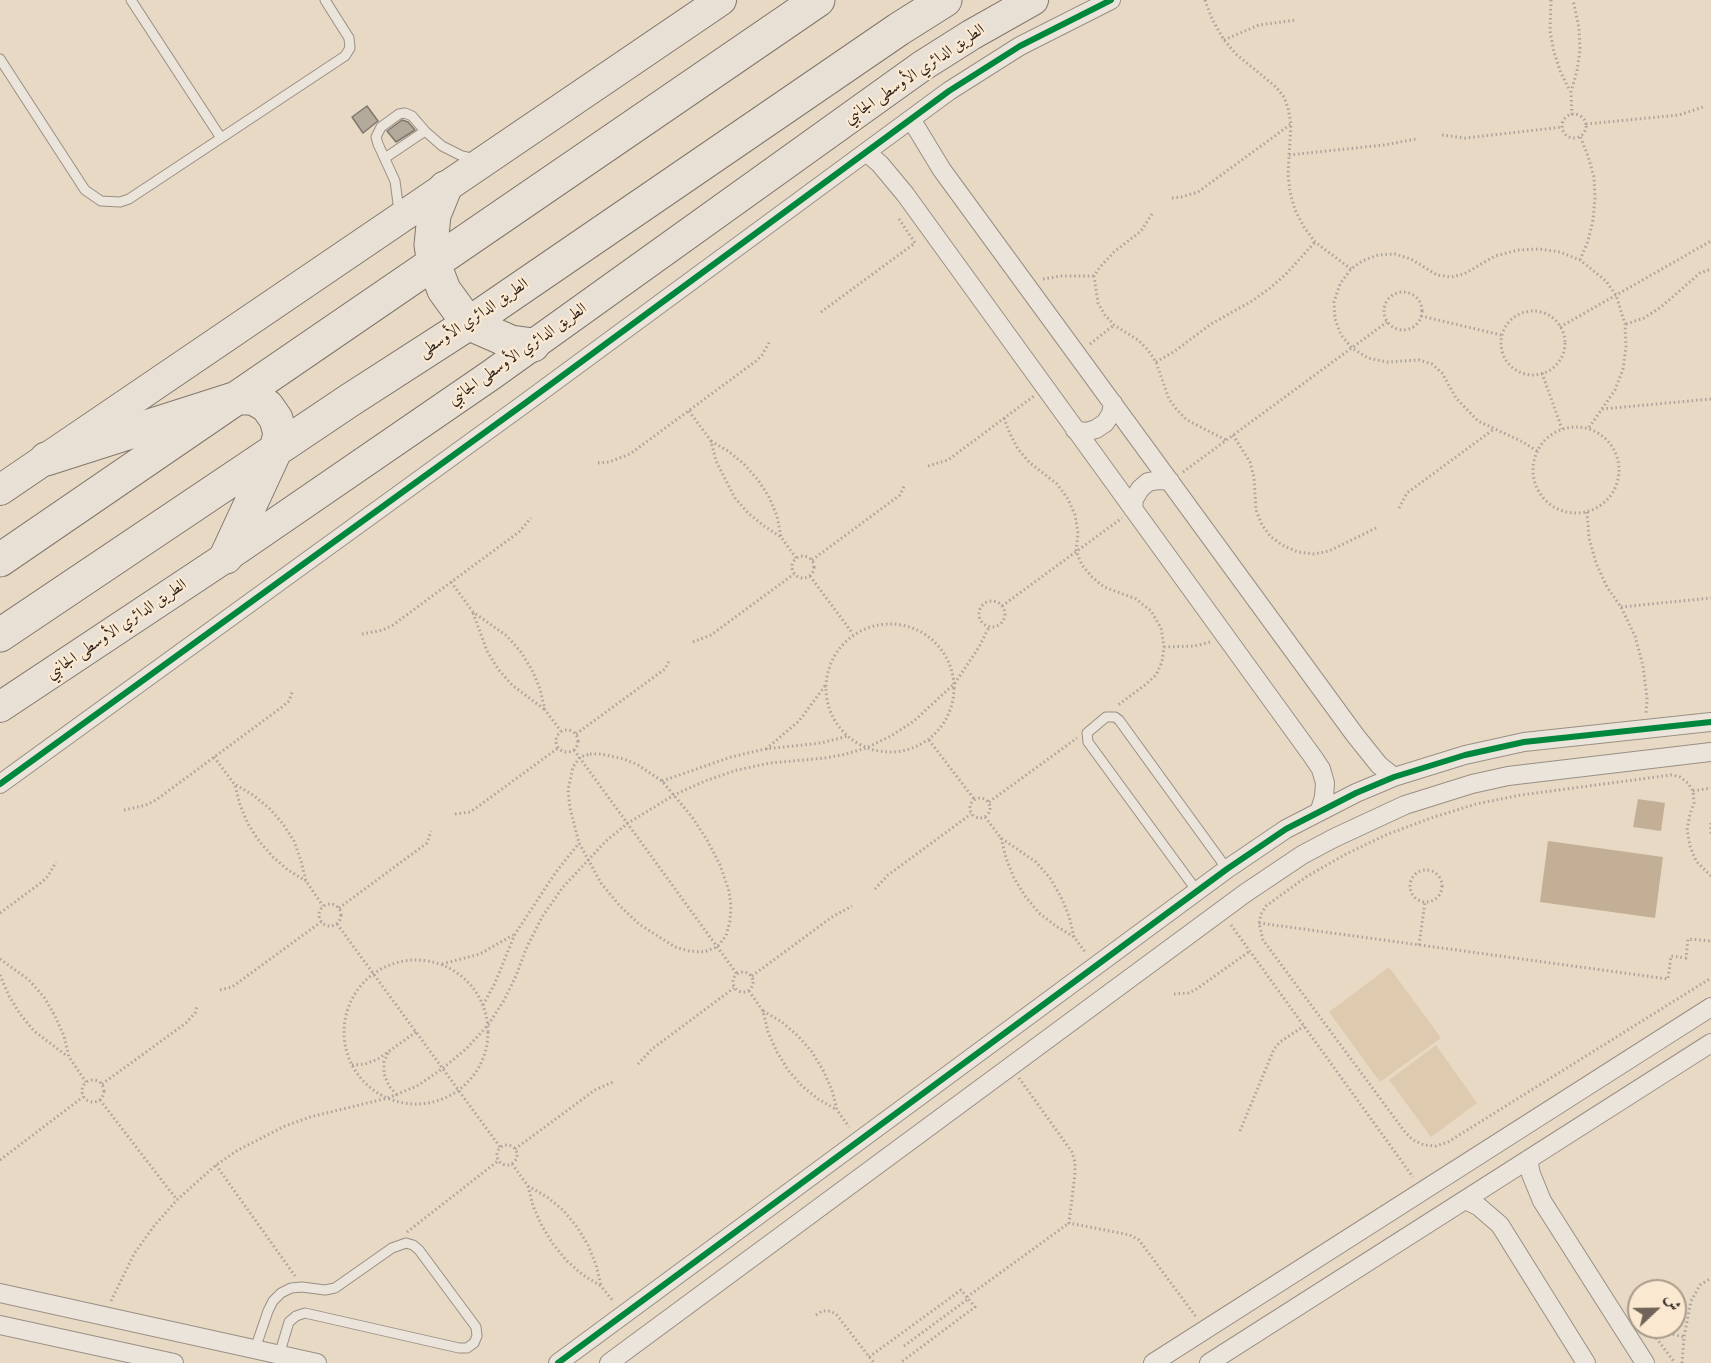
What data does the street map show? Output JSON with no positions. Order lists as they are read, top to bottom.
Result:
{
  "streets": {
    "highway": ["الطريق الدائري الأوسطى الجانبي", "الطريق الدائري الأوسطى"]
  },
  "north": "right"
}
